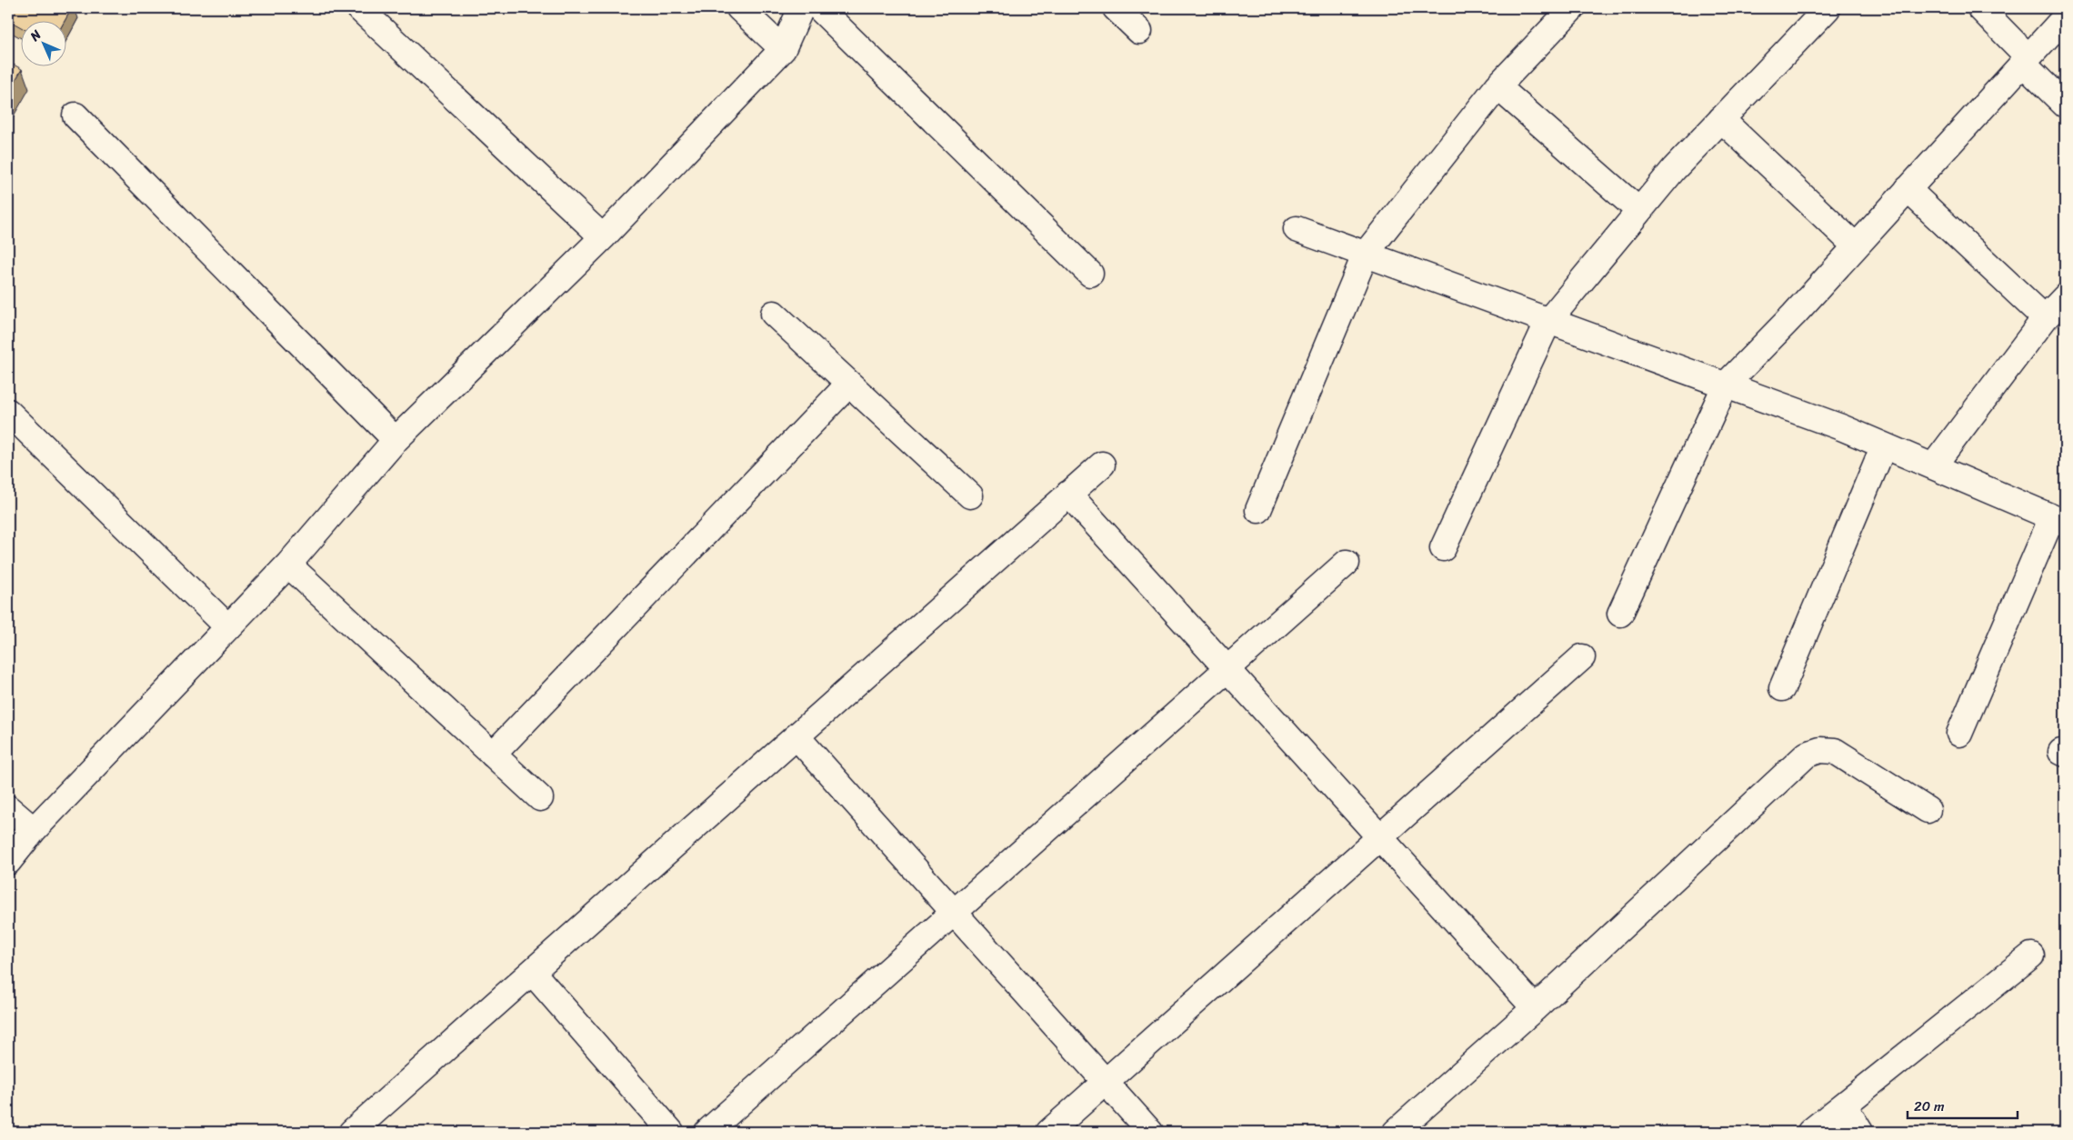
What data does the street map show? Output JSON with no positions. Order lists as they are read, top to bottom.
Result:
{
  "scale_bar": "20 m",
  "north": "top left"
}
